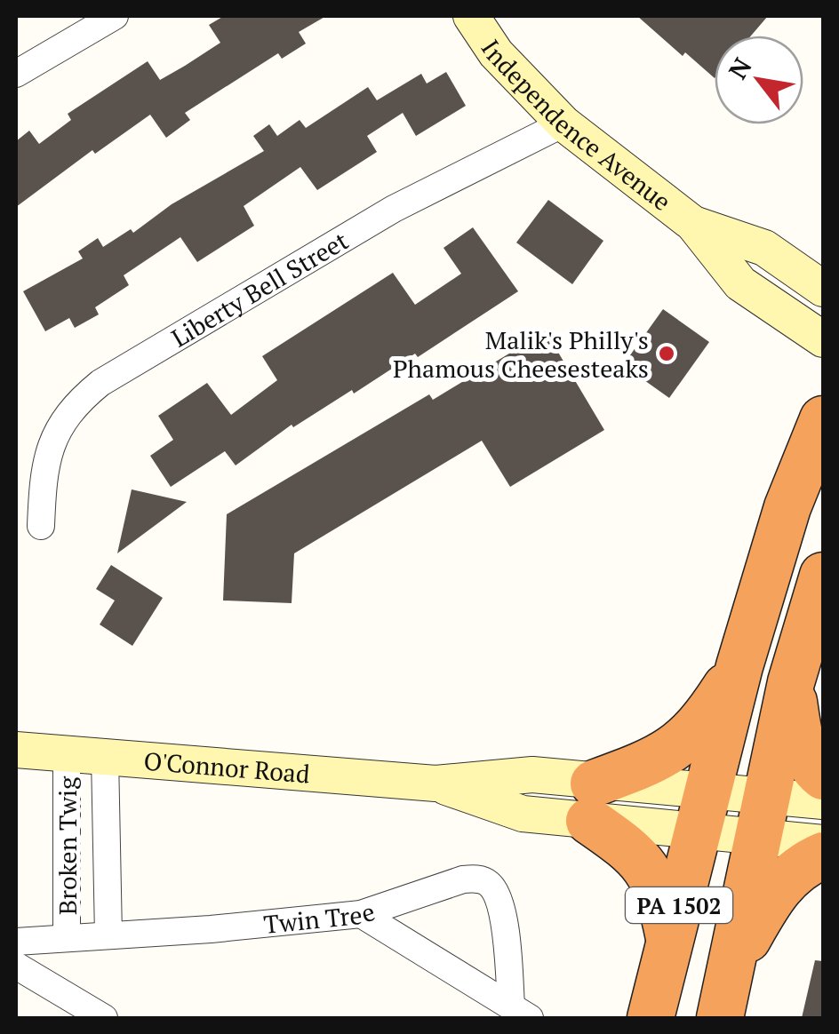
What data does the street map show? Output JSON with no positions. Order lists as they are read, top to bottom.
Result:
{
  "streets": {
    "highway": ["PA 1502"],
    "main road": ["Independence Avenue", "O'Connor Road"],
    "street": ["Liberty Bell Street", "Broken Twig", "Twin Tree"]
  },
  "crossings": [
    ["Independence Avenue", "Liberty Bell Street"],
    ["O'Connor Road", "Broken Twig"],
    ["O'Connor Road", "PA 1502"],
    ["Broken Twig", "Twin Tree"]
  ],
  "places": ["Malik's Philly's Phamous Cheesesteaks"],
  "north": "top left"
}
